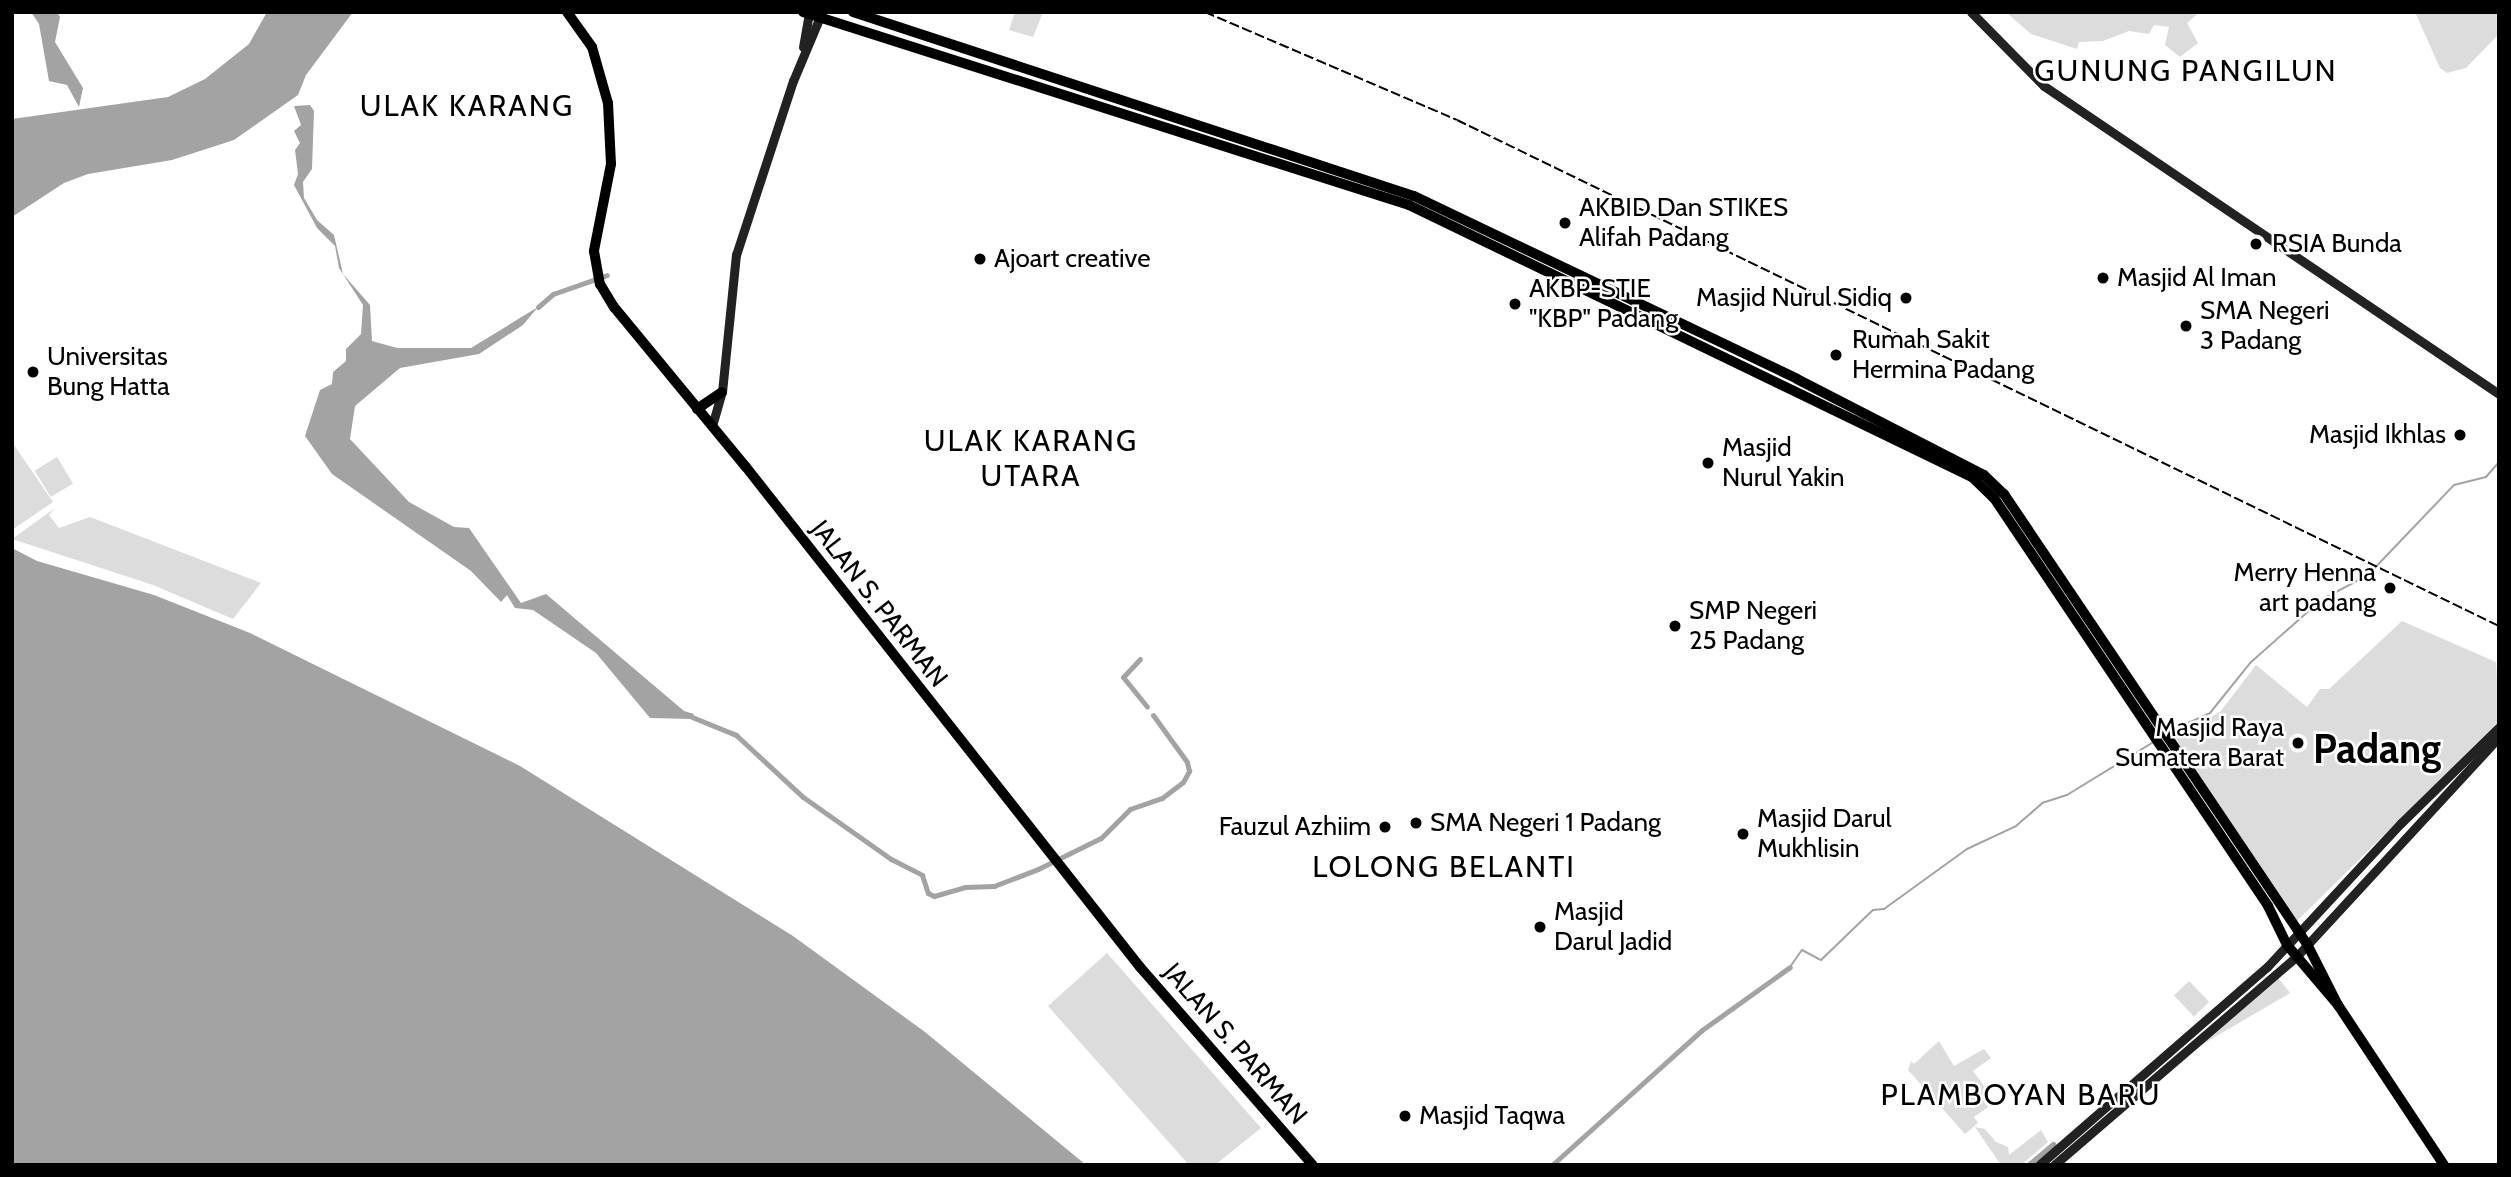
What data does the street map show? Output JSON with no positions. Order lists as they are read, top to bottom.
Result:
{
  "streets": {
    "main road": ["JALAN S. PARMAN"]
  },
  "districts": [
    "GUNUNG PANGILUN",
    "ULAK KARANG",
    "ULAK KARANG UTARA",
    "Padang",
    "LOLONG BELANTI",
    "PLAMBOYAN BARU"
  ],
  "places": [
    "AKBID Dan STIKES Alifah Padang",
    "RSIA Bunda",
    "Ajoart creative",
    "Masjid Al Iman",
    "Masjid Nurul Sidiq",
    "AKBP-STIE \"KBP\" Padang",
    "SMA Negeri 3 Padang",
    "Rumah Sakit Hermina Padang",
    "Universitas Bung Hatta",
    "Masjid Ikhlas",
    "Masjid Nurul Yakin",
    "Merry Henna art padang",
    "SMP Negeri 25 Padang",
    "Masjid Raya Sumatera Barat",
    "SMA Negeri 1 Padang",
    "Fauzul Azhiim",
    "Masjid Darul Mukhlisin",
    "Masjid Darul Jadid",
    "Masjid Taqwa"
  ]
}
